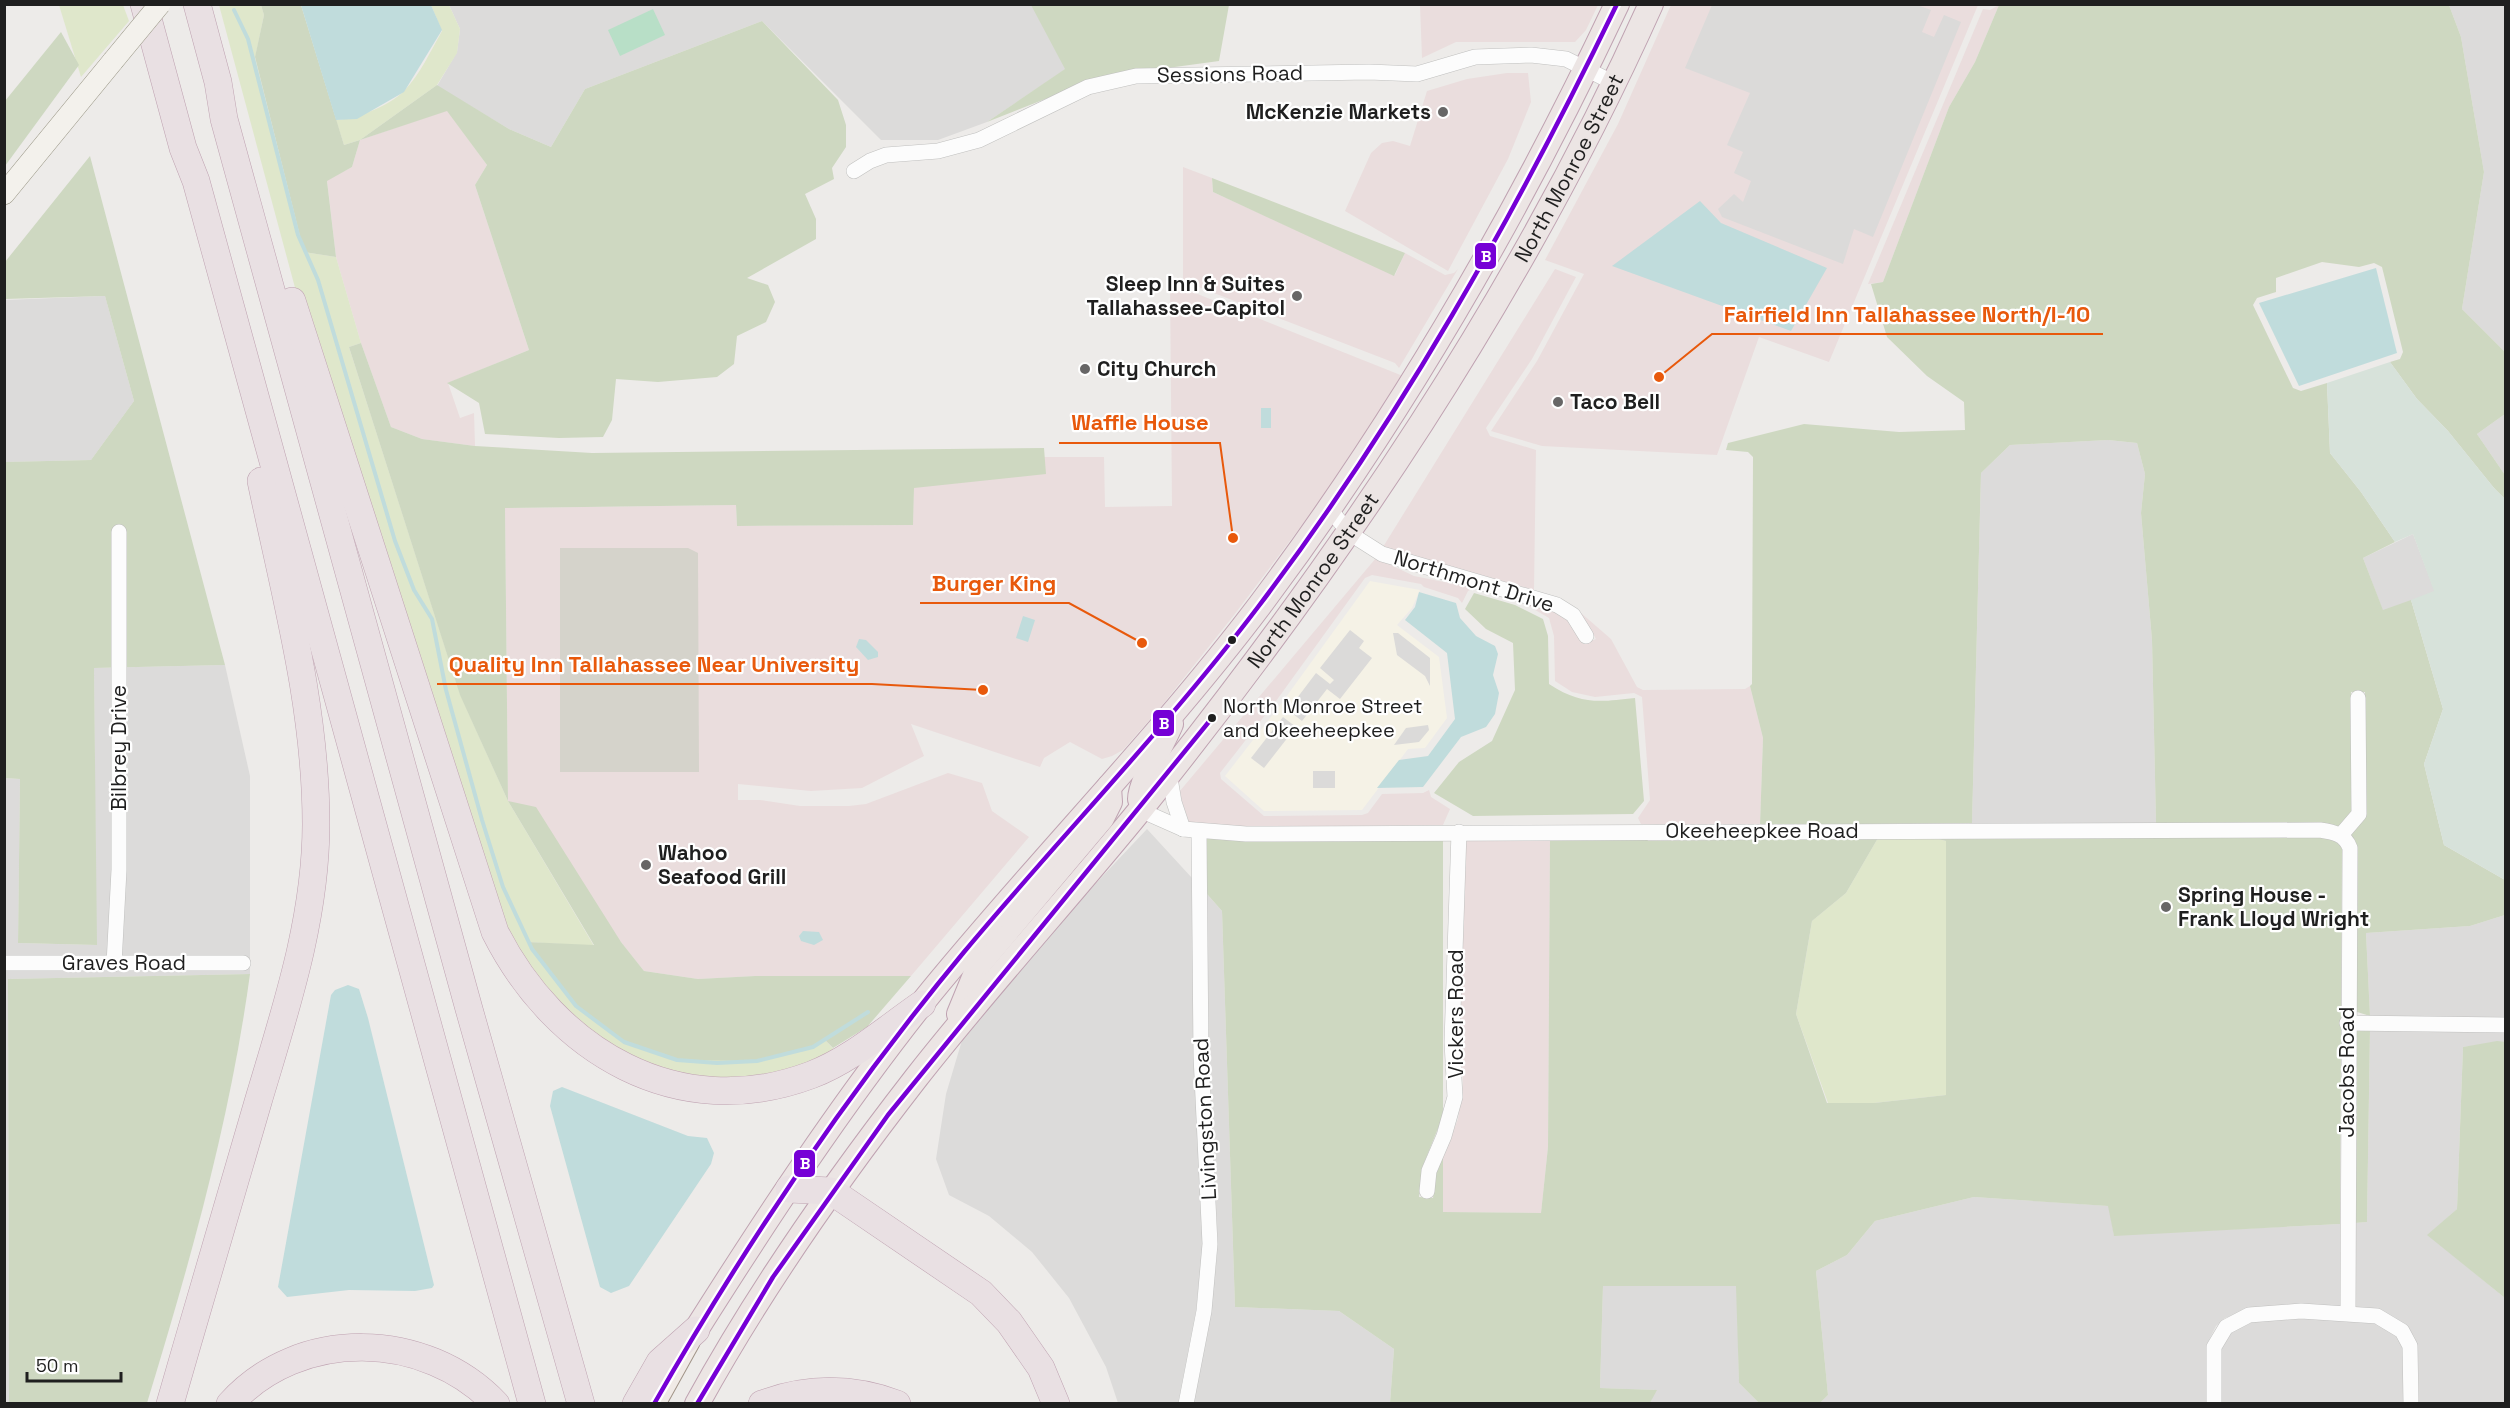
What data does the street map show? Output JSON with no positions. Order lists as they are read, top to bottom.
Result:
{
  "streets": {
    "highway": ["North Monroe Street"],
    "street": [
      "Sessions Road",
      "Northmont Drive",
      "Bilbrey Drive",
      "Okeeheepkee Road",
      "Graves Road",
      "Vickers Road",
      "Jacobs Road",
      "Livingston Road"
    ]
  },
  "crossings": [
    ["Sessions Road", "North Monroe Street"],
    ["North Monroe Street", "Northmont Drive"],
    ["North Monroe Street", "Okeeheepkee Road"],
    ["Bilbrey Drive", "Graves Road"],
    ["Okeeheepkee Road", "Vickers Road"],
    ["Okeeheepkee Road", "Jacobs Road"],
    ["Okeeheepkee Road", "Livingston Road"]
  ],
  "places": [
    "McKenzie Markets",
    "Sleep Inn & Suites Tallahassee-Capitol",
    "City Church",
    "Fairfield Inn Tallahassee North/I-10",
    "Taco Bell",
    "Waffle House",
    "Burger King",
    "Quality Inn Tallahassee Near University",
    "North Monroe Street and Okeeheepkee",
    "Wahoo Seafood Grill",
    "Spring House - Frank Lloyd Wright"
  ],
  "lines": ["transit line B"],
  "scale_bar": "50 m"
}
